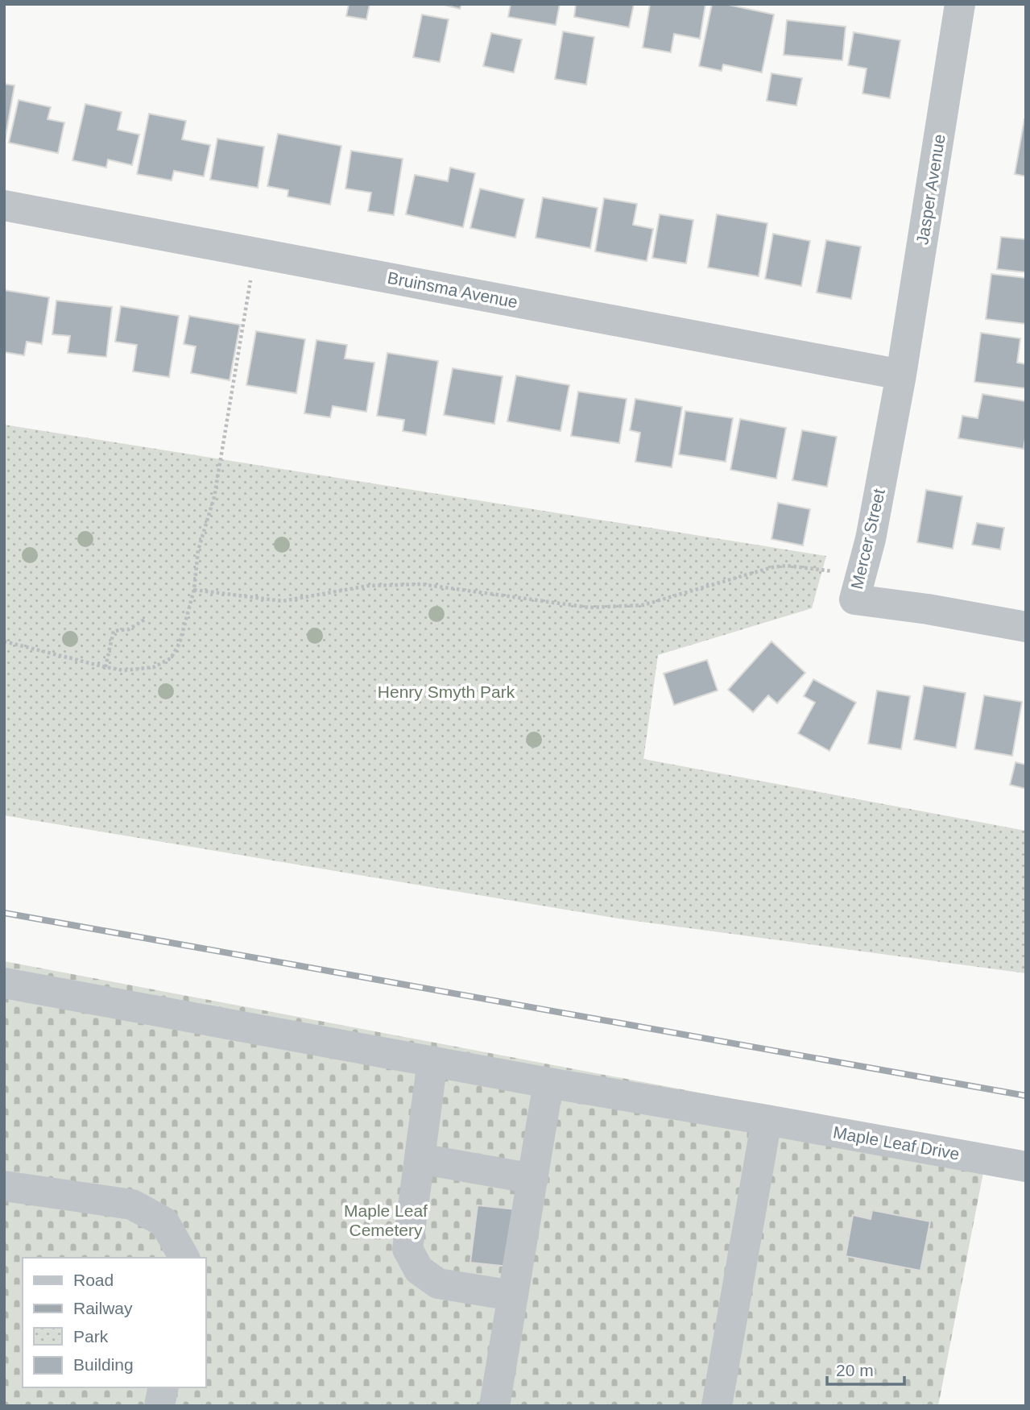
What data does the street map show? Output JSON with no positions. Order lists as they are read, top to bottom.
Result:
{
  "streets": {
    "street": [
      "Jasper Avenue",
      "Bruinsma Avenue",
      "Mercer Street",
      "Maple Leaf Drive"
    ]
  },
  "crossings": [
    ["Jasper Avenue", "Bruinsma Avenue"],
    ["Jasper Avenue", "Mercer Street"],
    ["Bruinsma Avenue", "Mercer Street"]
  ],
  "parks": ["Henry Smyth Park", "Maple Leaf Cemetery"],
  "legend": [
    "Road",
    "Railway",
    "Park",
    "Building"
  ],
  "scale_bar": "20 m"
}
